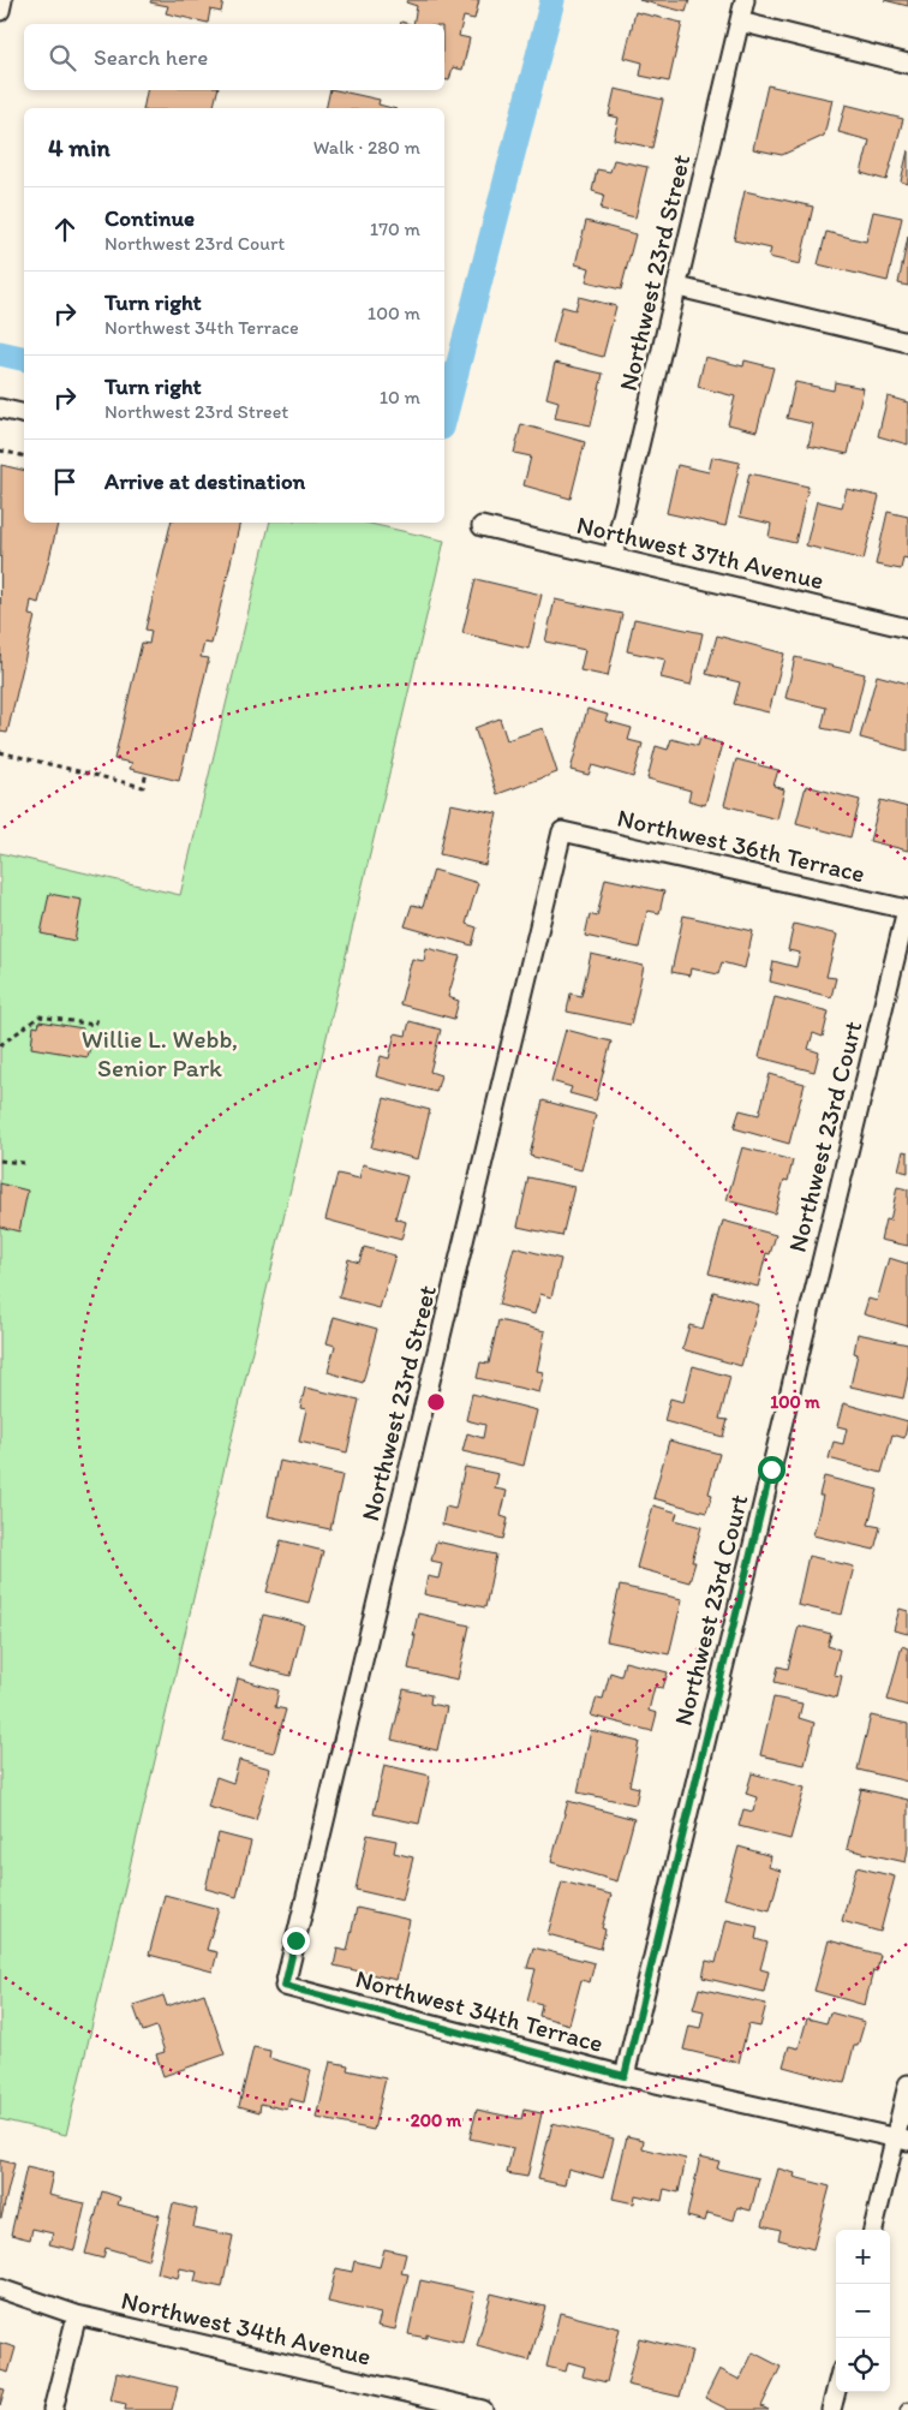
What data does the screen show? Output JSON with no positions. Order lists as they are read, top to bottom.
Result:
{
  "streets": {
    "street": [
      "Northwest 23rd Street",
      "Northwest 37th Avenue",
      "Northwest 36th Terrace",
      "Northwest 23rd Court",
      "Northwest 34th Terrace",
      "Northwest 34th Avenue"
    ]
  },
  "crossings": [
    ["Northwest 23rd Street", "Northwest 37th Avenue"],
    ["Northwest 23rd Street", "Northwest 36th Terrace"],
    ["Northwest 23rd Street", "Northwest 34th Terrace"],
    ["Northwest 36th Terrace", "Northwest 23rd Court"],
    ["Northwest 23rd Court", "Northwest 34th Terrace"]
  ],
  "parks": ["Willie L. Webb, Senior Park"],
  "page": {
    "search": "Search here",
    "heading": ["4 min", "Walk · 280 m"],
    "list": [
      ["Continue", "Northwest 23rd Court", "170 m"],
      ["Turn right", "Northwest 34th Terrace", "100 m"],
      ["Turn right", "Northwest 23rd Street", "10 m"],
      "Arrive at destination"
    ],
    "map_buttons": ["+", "−"]
  },
  "rings": ["100 m", "200 m"]
}
